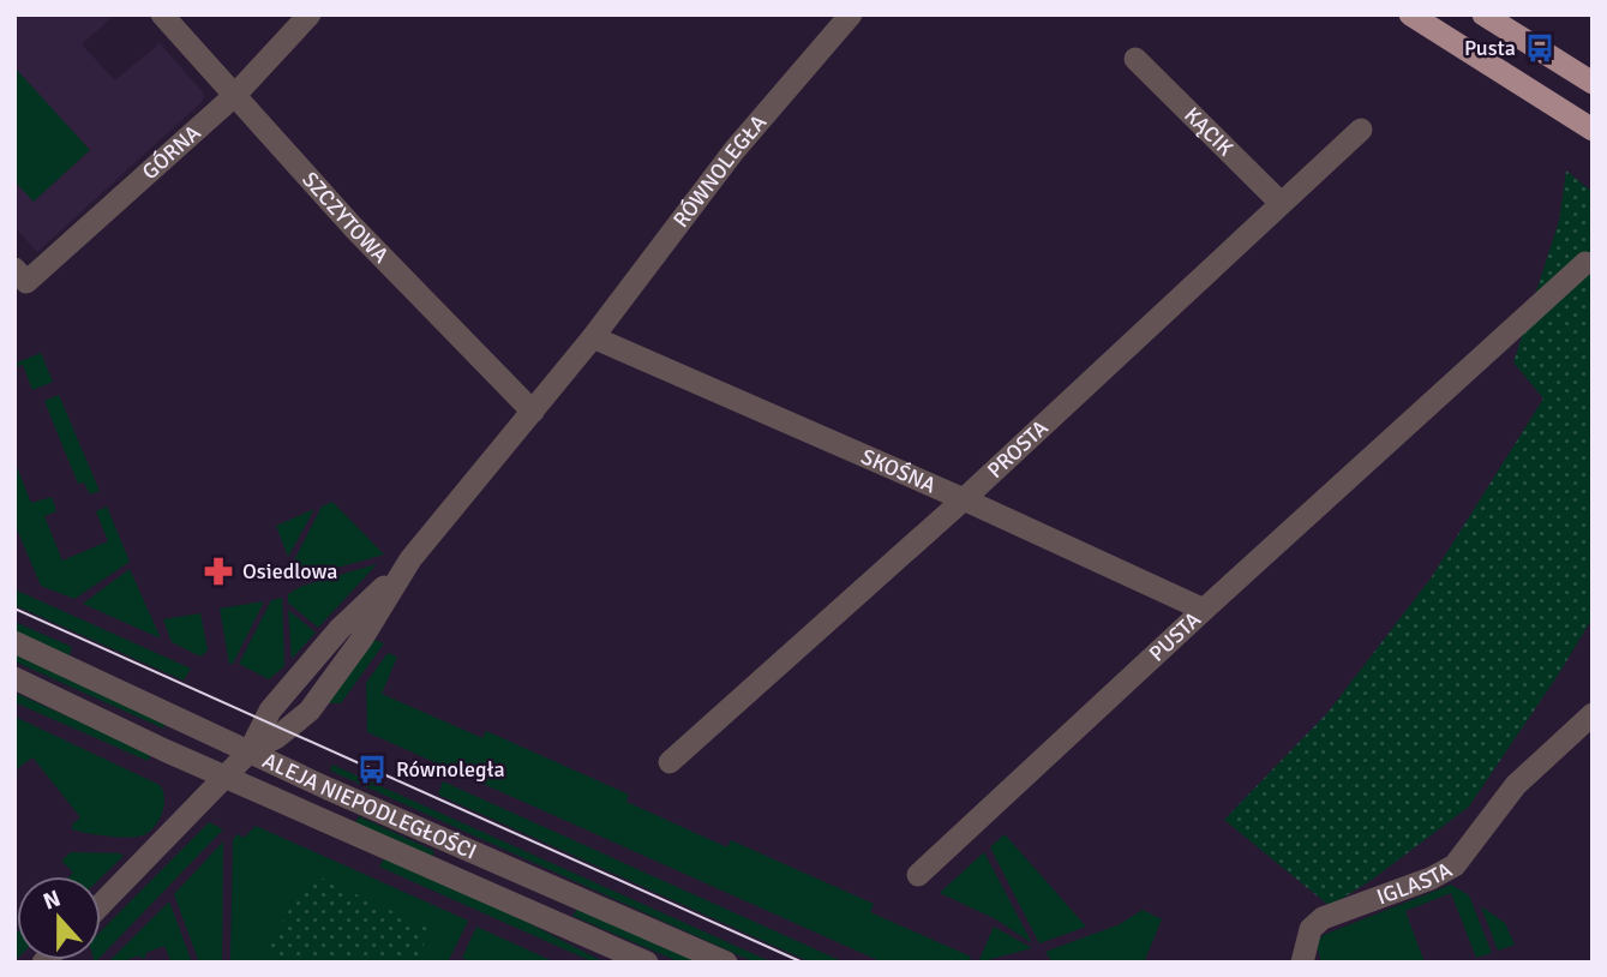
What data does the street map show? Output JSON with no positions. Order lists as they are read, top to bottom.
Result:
{
  "streets": {
    "street": [
      "KĄCIK",
      "GÓRNA",
      "RÓWNOLEGŁA",
      "SZCZYTOWA",
      "PROSTA",
      "SKOŚNA",
      "PUSTA",
      "ALEJA NIEPODLEGŁOŚCI",
      "IGLASTA"
    ]
  },
  "crossings": [
    ["KĄCIK", "PROSTA"],
    ["GÓRNA", "SZCZYTOWA"],
    ["RÓWNOLEGŁA", "SZCZYTOWA"],
    ["RÓWNOLEGŁA", "SKOŚNA"],
    ["RÓWNOLEGŁA", "ALEJA NIEPODLEGŁOŚCI"],
    ["PROSTA", "SKOŚNA"],
    ["SKOŚNA", "PUSTA"]
  ],
  "places": {
    "bus stop": ["Pusta", "Równoległa"],
    "pharmacy": ["Osiedlowa"]
  },
  "north": "top"
}
